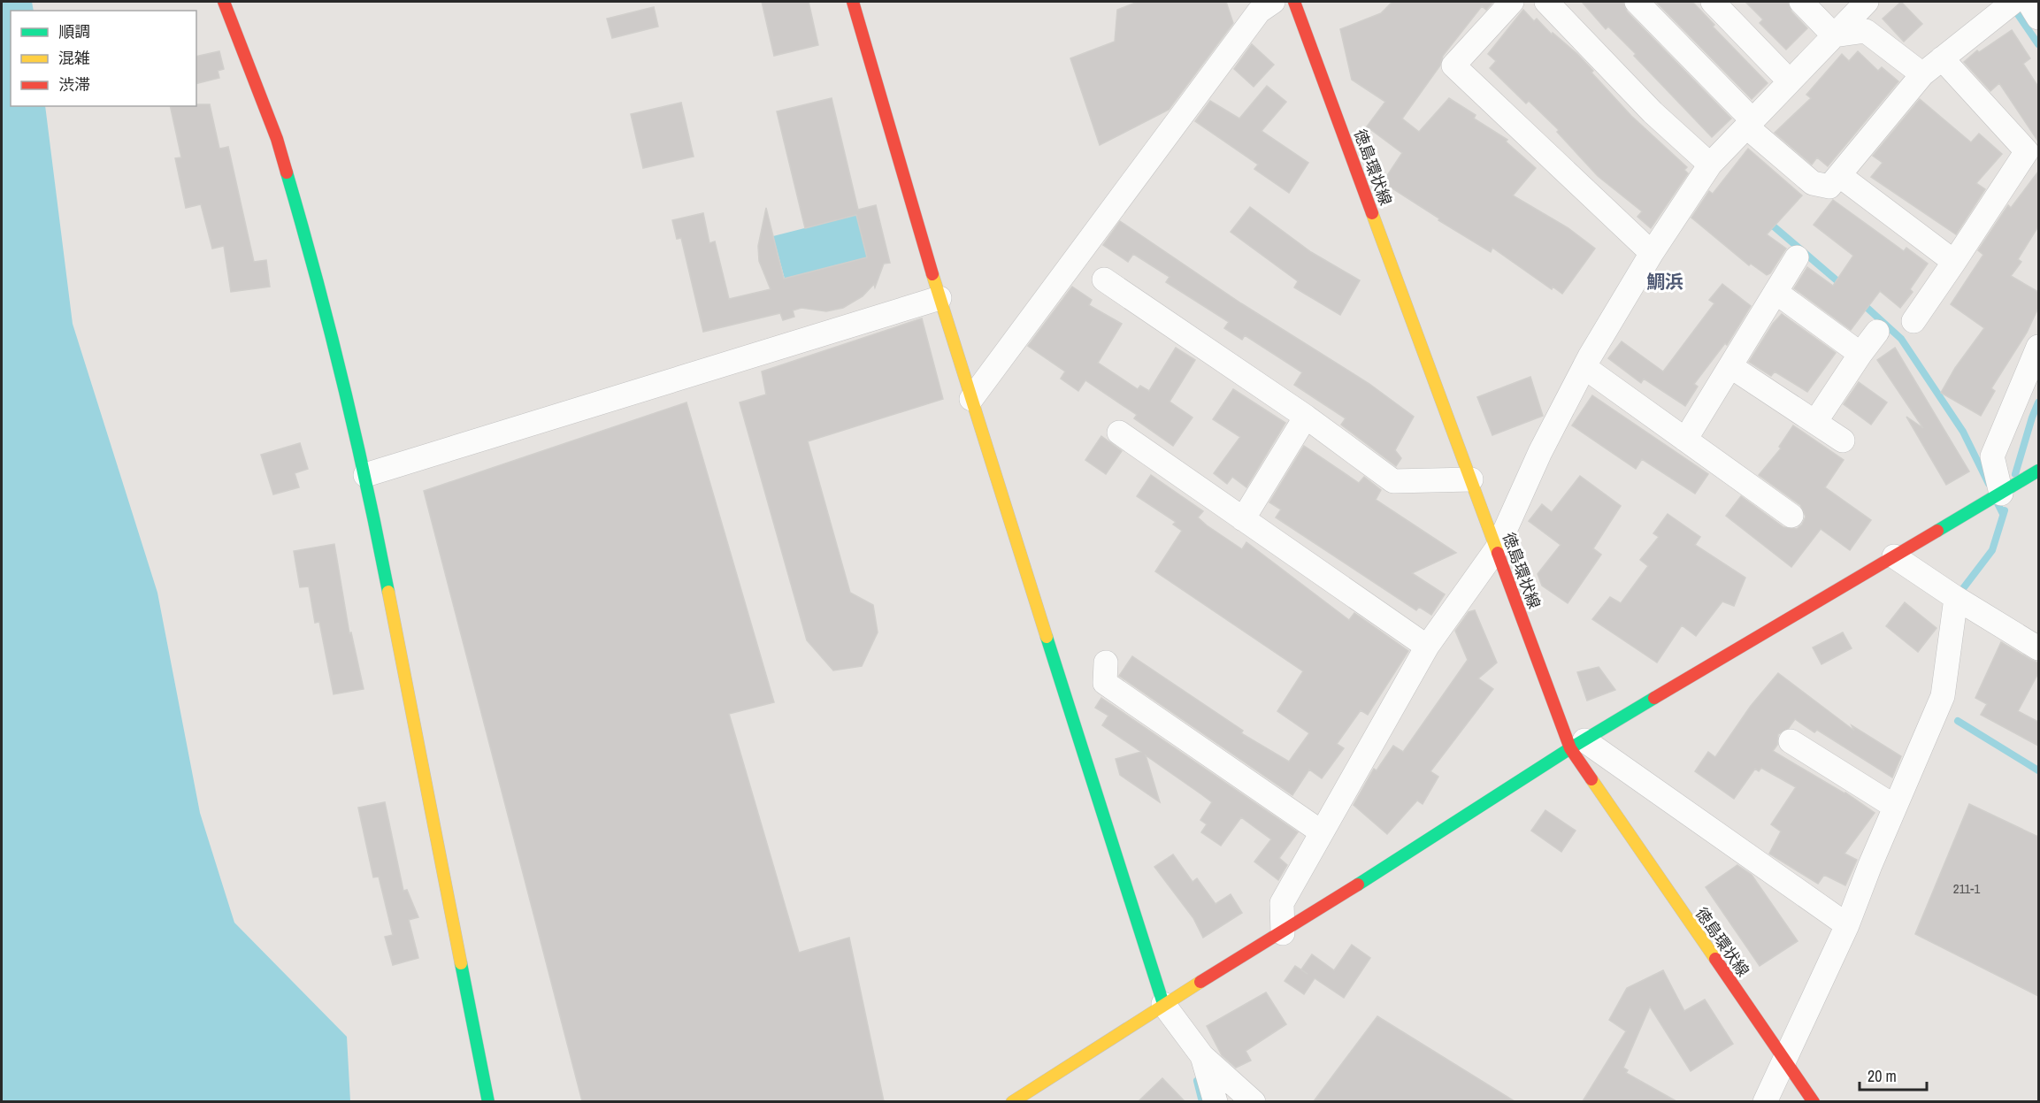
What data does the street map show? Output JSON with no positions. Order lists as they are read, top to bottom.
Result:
{
  "streets": {
    "street": ["徳島環状線"]
  },
  "districts": ["鯛浜"],
  "house_numbers": ["211-1"],
  "legend": ["順調", "混雑", "渋滞"],
  "scale_bar": "20 m"
}
